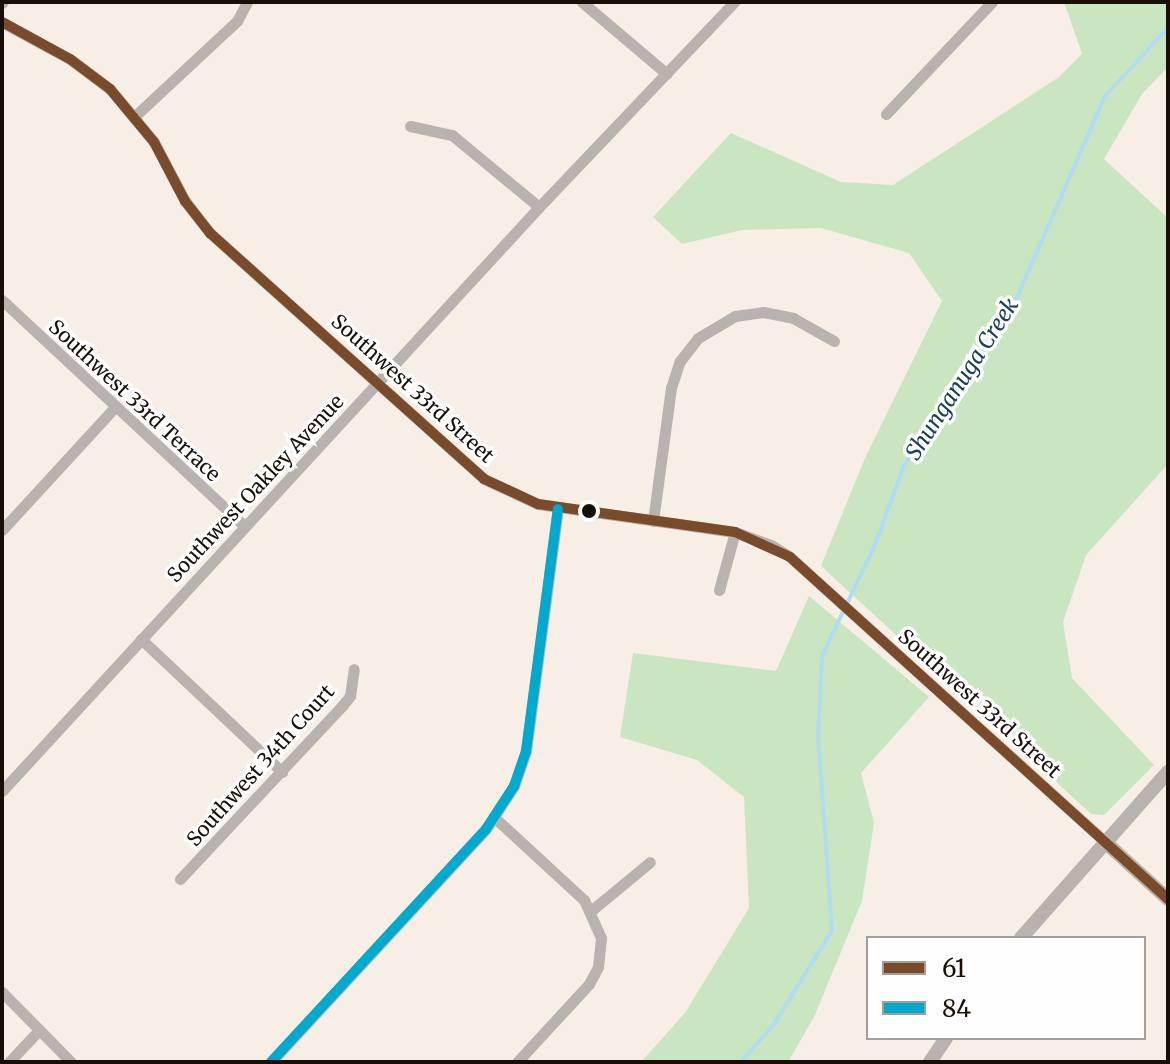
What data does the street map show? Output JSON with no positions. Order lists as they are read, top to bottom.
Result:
{
  "streets": {
    "street": [
      "Southwest 33rd Street",
      "Southwest 33rd Terrace",
      "Southwest Oakley Avenue",
      "Southwest 34th Court"
    ]
  },
  "crossings": [
    ["Southwest 33rd Street", "Southwest Oakley Avenue"],
    ["Southwest 33rd Terrace", "Southwest Oakley Avenue"]
  ],
  "water": ["Shunganuga Creek"],
  "lines": ["transit line 61", "transit line 84"],
  "legend": ["61", "84"]
}
